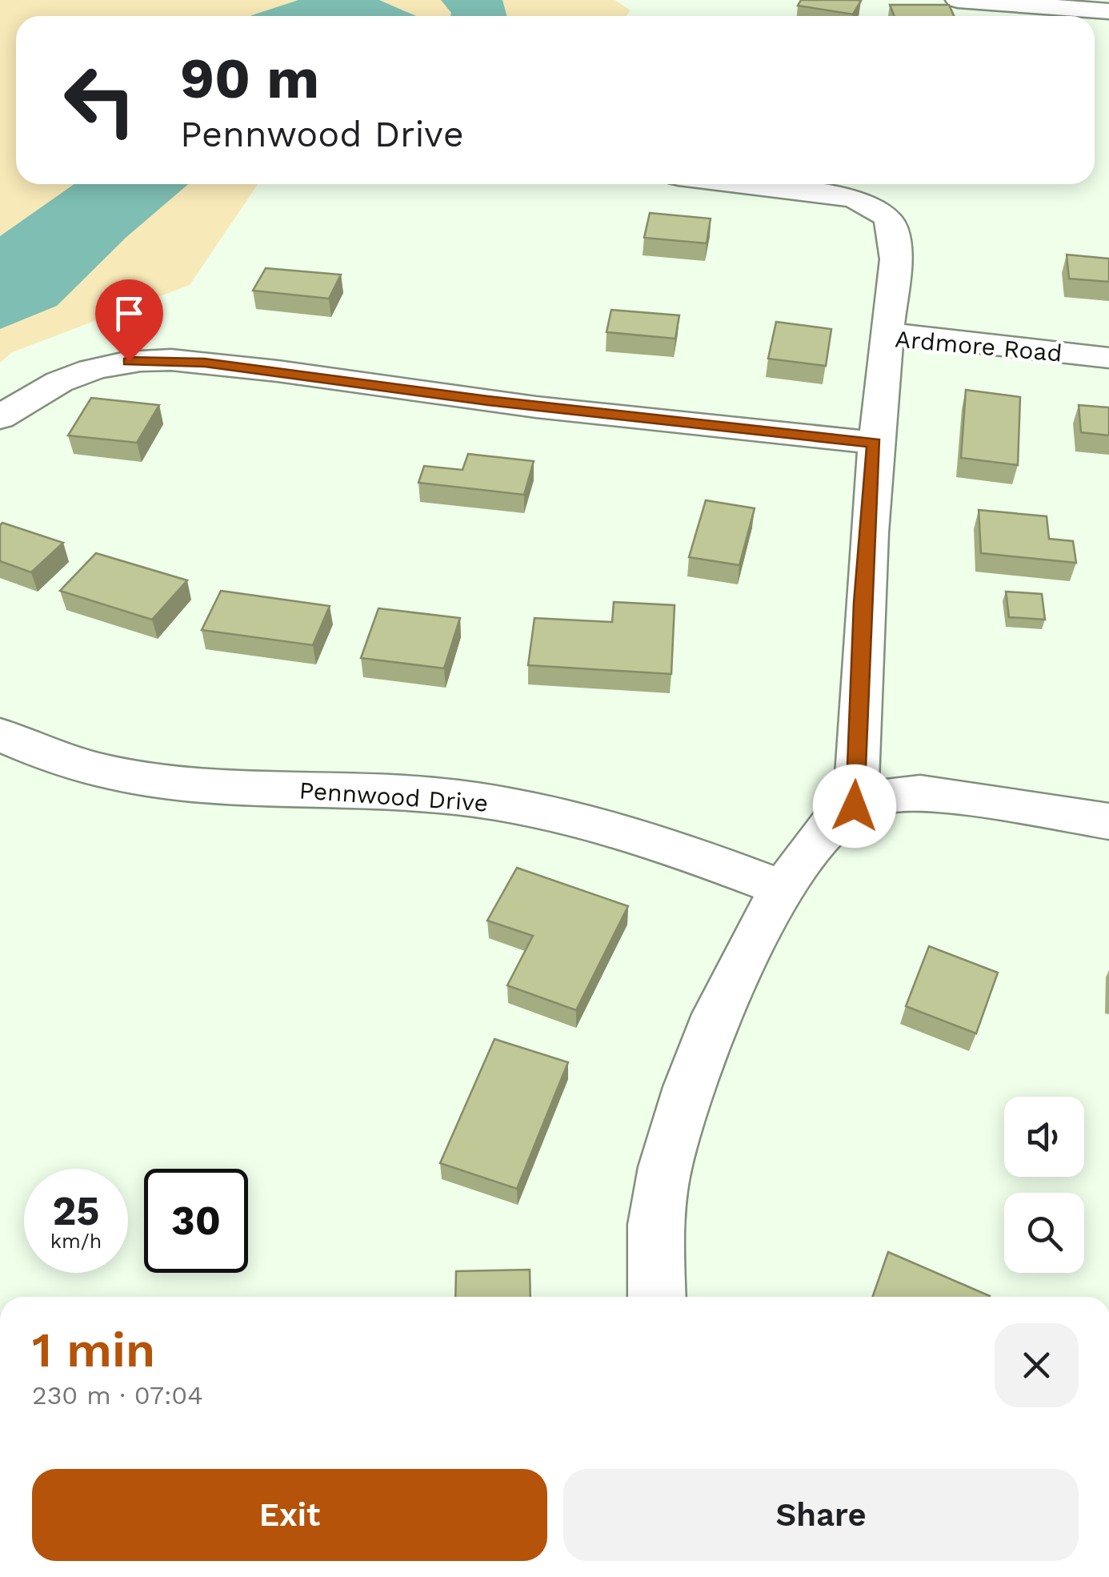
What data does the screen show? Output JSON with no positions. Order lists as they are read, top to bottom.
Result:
{
  "streets": {
    "street": ["Ardmore Road", "Pennwood Drive"]
  },
  "page": {
    "turn": ["90 m", "Pennwood Drive"],
    "speed": "25 km/h",
    "limit": "30",
    "heading": ["1 min", "230 m · 07:04"],
    "buttons": ["Exit", "Share"]
  }
}
